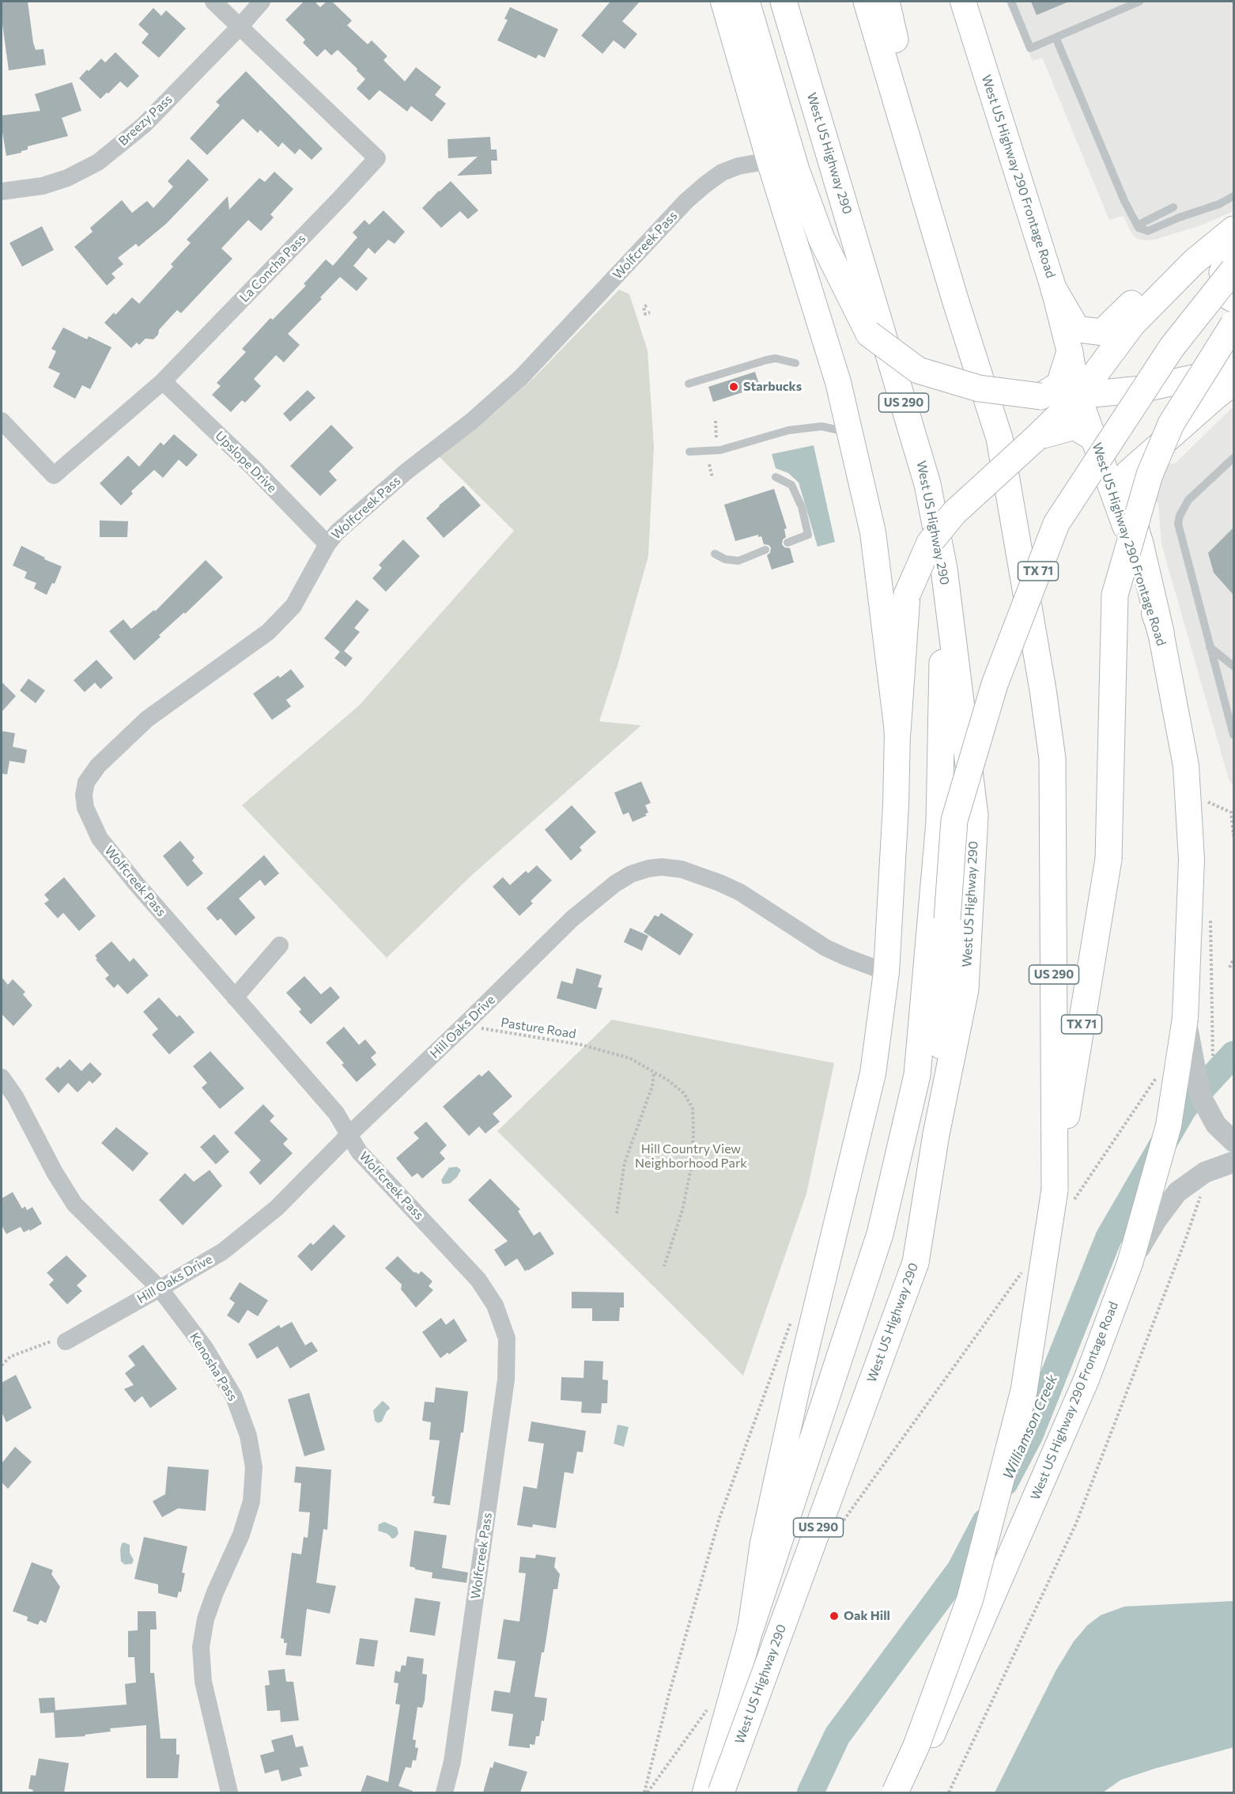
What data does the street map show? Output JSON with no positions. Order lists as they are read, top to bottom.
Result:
{
  "streets": {
    "main road": [
      "West US Highway 290",
      "West US Highway 290 Frontage Road",
      "US 290",
      "TX 71"
    ],
    "street": [
      "Breezy Pass",
      "Wolfcreek Pass",
      "La Concha Pass",
      "Upslope Drive",
      "Hill Oaks Drive",
      "Kenosha Pass"
    ],
    "path": ["Pasture Road"]
  },
  "crossings": [
    ["Breezy Pass", "La Concha Pass"],
    ["West US Highway 290", "Wolfcreek Pass"],
    ["West US Highway 290", "TX 71"],
    ["West US Highway 290", "Hill Oaks Drive"],
    ["Wolfcreek Pass", "Upslope Drive"],
    ["Wolfcreek Pass", "Hill Oaks Drive"],
    ["La Concha Pass", "Upslope Drive"],
    ["US 290", "TX 71"],
    ["Hill Oaks Drive", "Pasture Road"],
    ["Hill Oaks Drive", "Kenosha Pass"]
  ],
  "water": ["Williamson Creek"],
  "parks": ["Hill Country View Neighborhood Park"],
  "places": ["Starbucks", "Oak Hill"]
}
